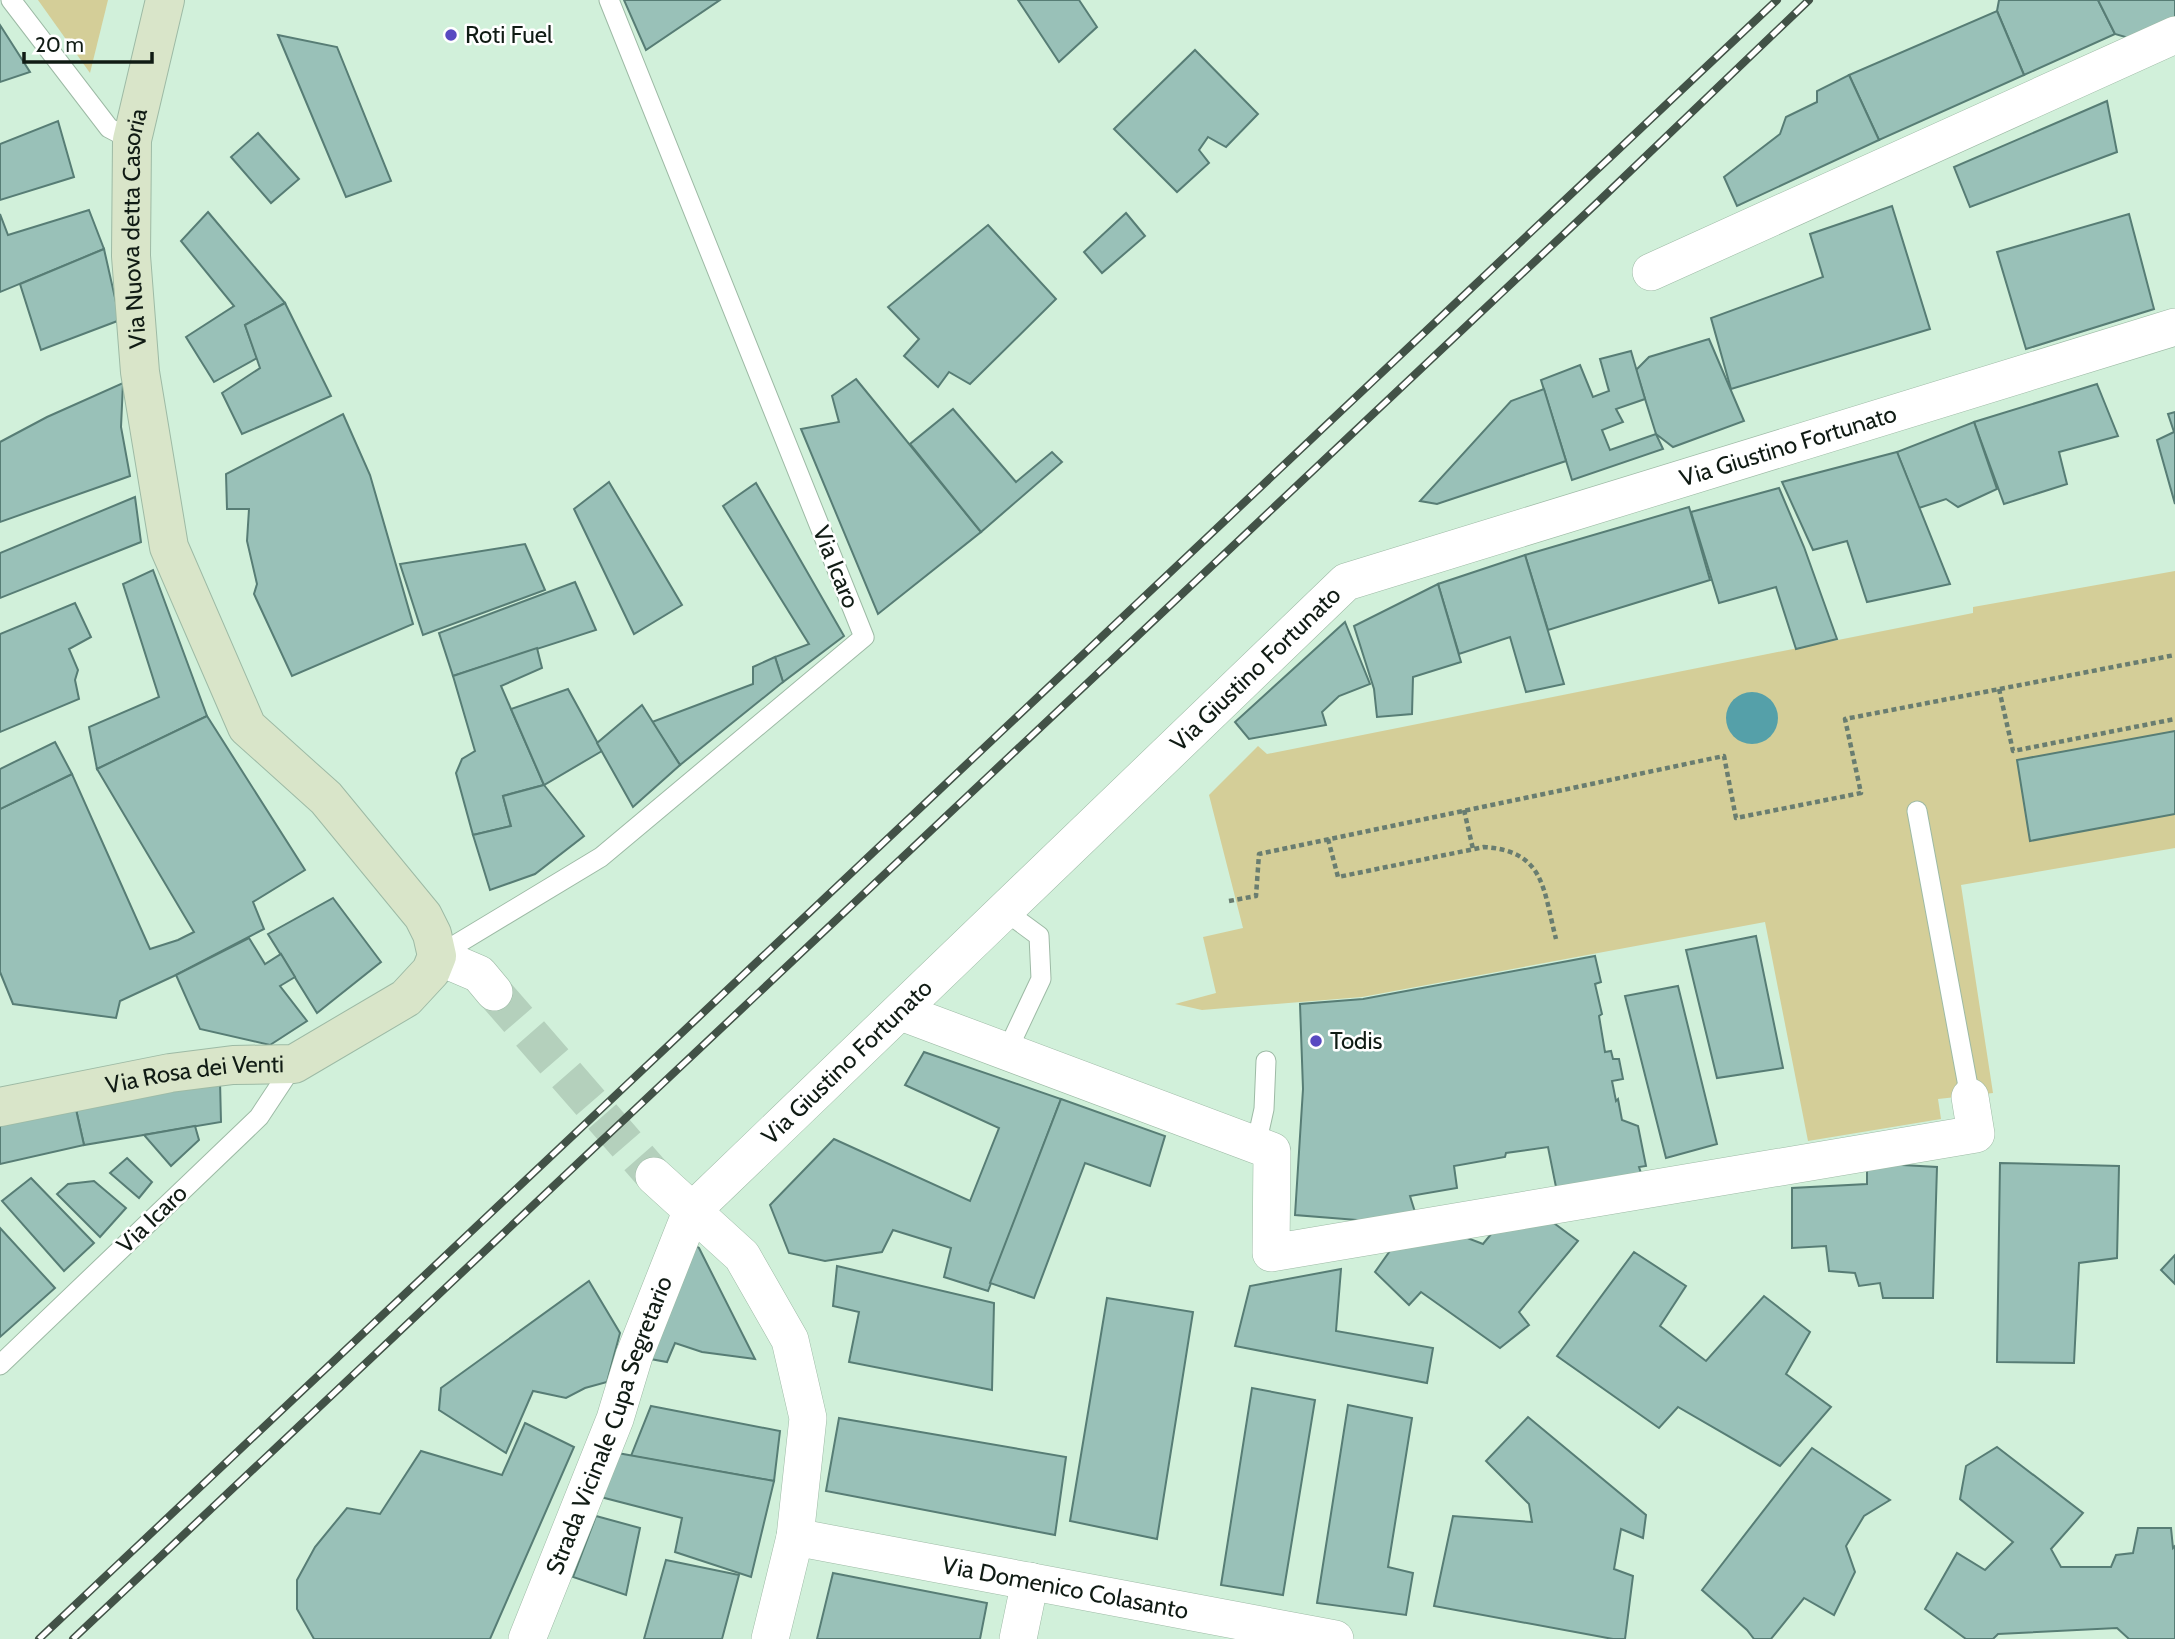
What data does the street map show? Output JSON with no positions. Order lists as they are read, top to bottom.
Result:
{
  "streets": {
    "street": [
      "Via Nuova detta Casoria",
      "Via Giustino Fortunato",
      "Via Rosa dei Venti",
      "Strada Vicinale Cupa Segretario",
      "Via Domenico Colasanto"
    ],
    "lane": ["Via Icaro"]
  },
  "crossings": [
    ["Via Nuova detta Casoria", "Via Icaro"],
    ["Via Nuova detta Casoria", "Via Rosa dei Venti"],
    ["Via Giustino Fortunato", "Strada Vicinale Cupa Segretario"],
    ["Via Icaro", "Via Rosa dei Venti"]
  ],
  "places": ["Roti Fuel", "Todis"],
  "scale_bar": "20 m"
}
